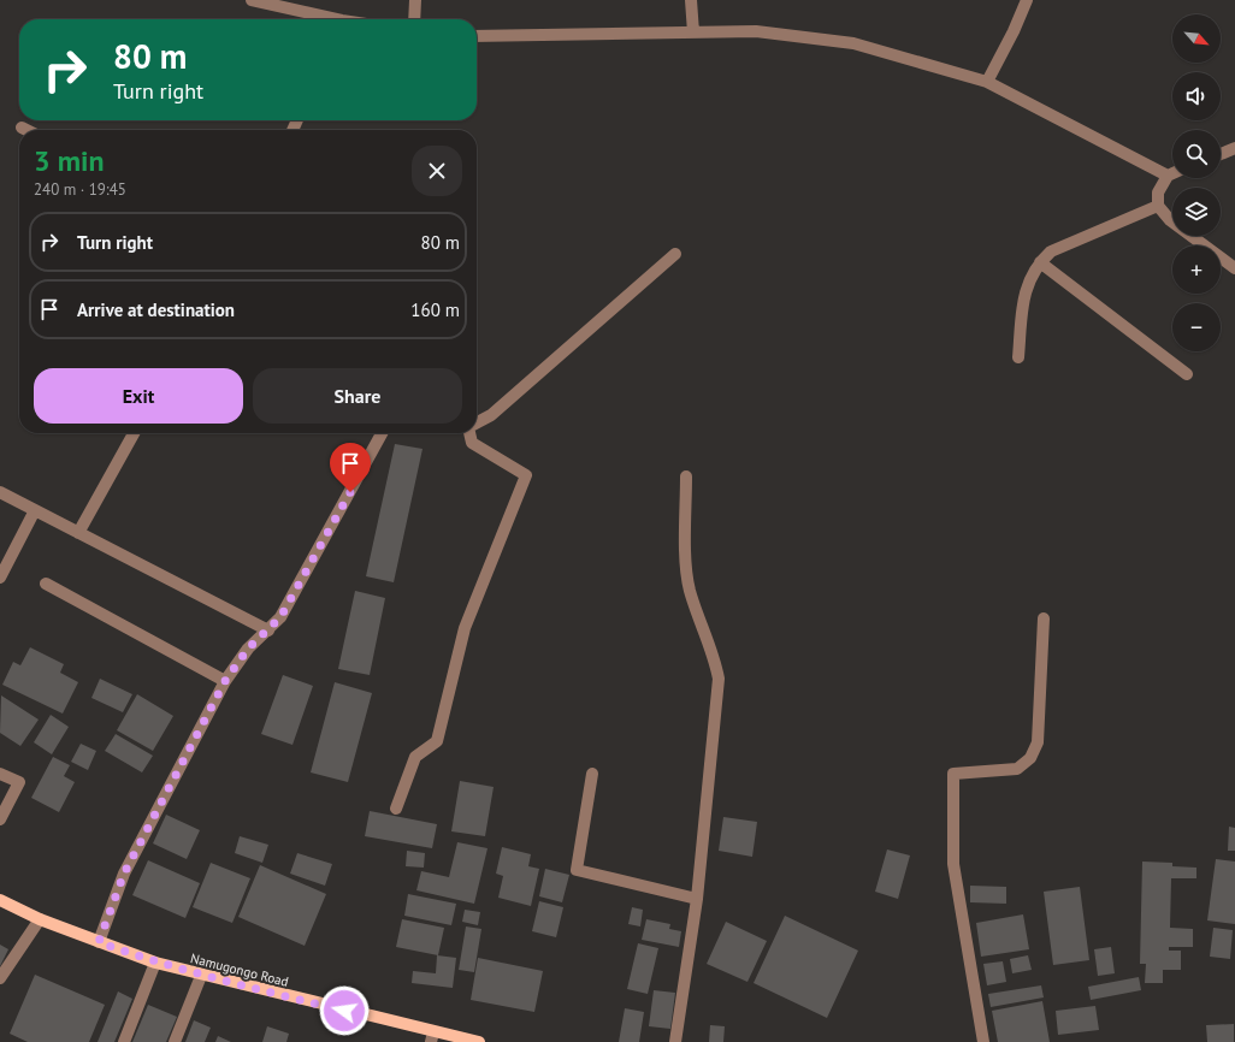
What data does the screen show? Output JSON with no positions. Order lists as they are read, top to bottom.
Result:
{
  "streets": {
    "main road": ["Namugongo Road"]
  },
  "north": "bottom right",
  "page": {
    "map_buttons": ["+", "−"],
    "turn": ["80 m", "Turn right"],
    "heading": ["3 min", "240 m · 19:45"],
    "list": [
      {
        "name": "Turn right",
        "value": "80 m"
      },
      {
        "name": "Arrive at destination",
        "value": "160 m"
      }
    ],
    "buttons": ["Exit", "Share"]
  }
}
